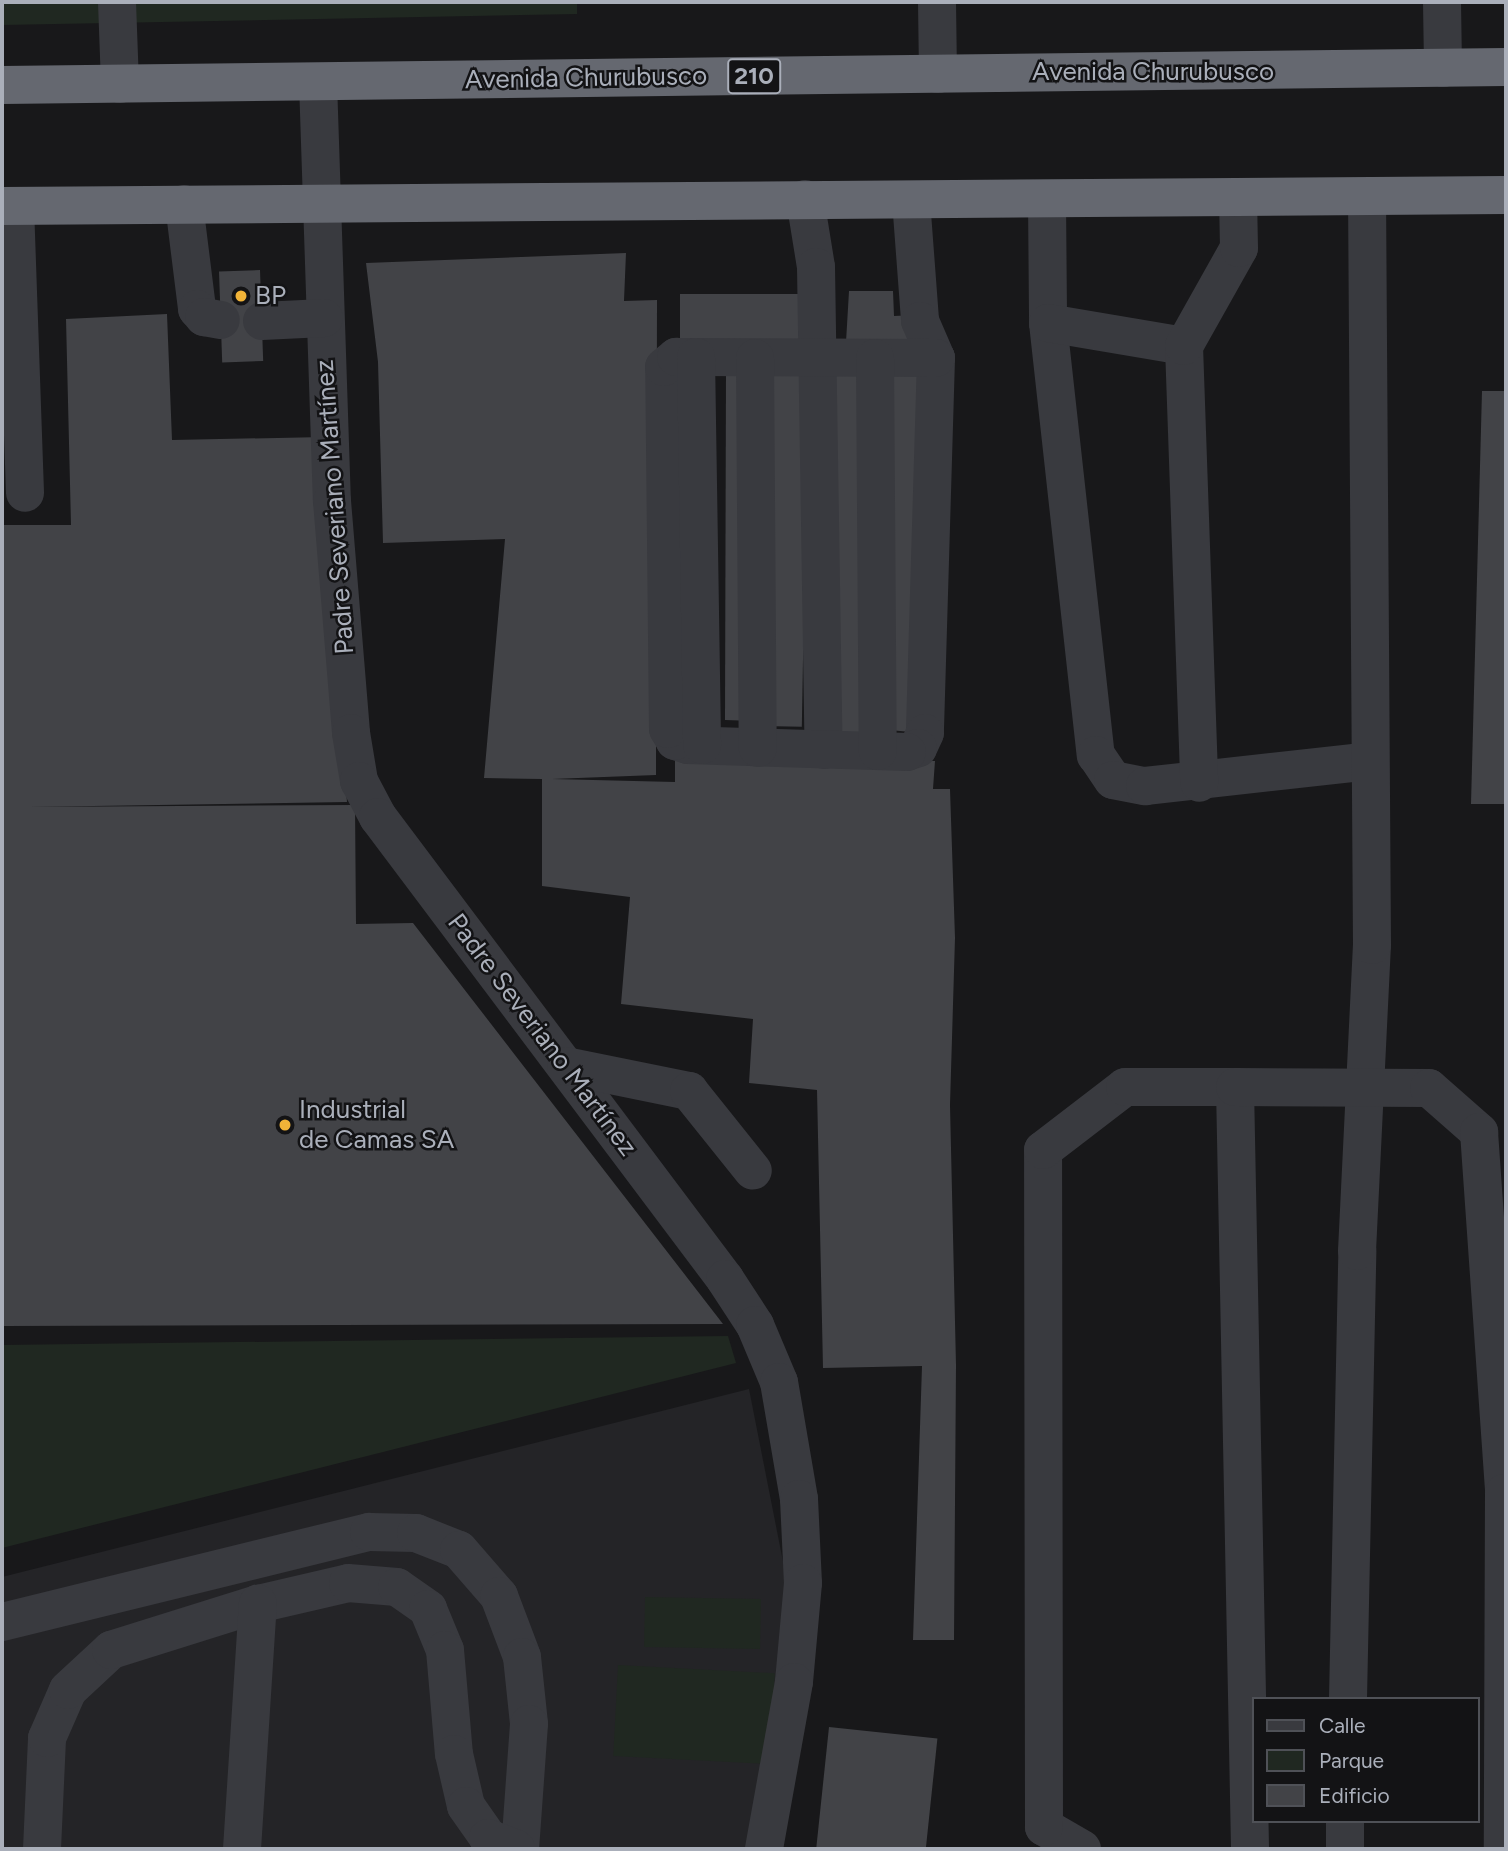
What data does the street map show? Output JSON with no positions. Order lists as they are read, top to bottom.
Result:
{
  "streets": {
    "highway": ["Avenida Churubusco", "210"],
    "street": ["Padre Severiano Martínez"]
  },
  "crossings": [
    ["Avenida Churubusco", "Padre Severiano Martínez"]
  ],
  "places": ["BP", "Industrial de Camas SA"],
  "legend": ["Calle", "Parque", "Edificio"]
}
